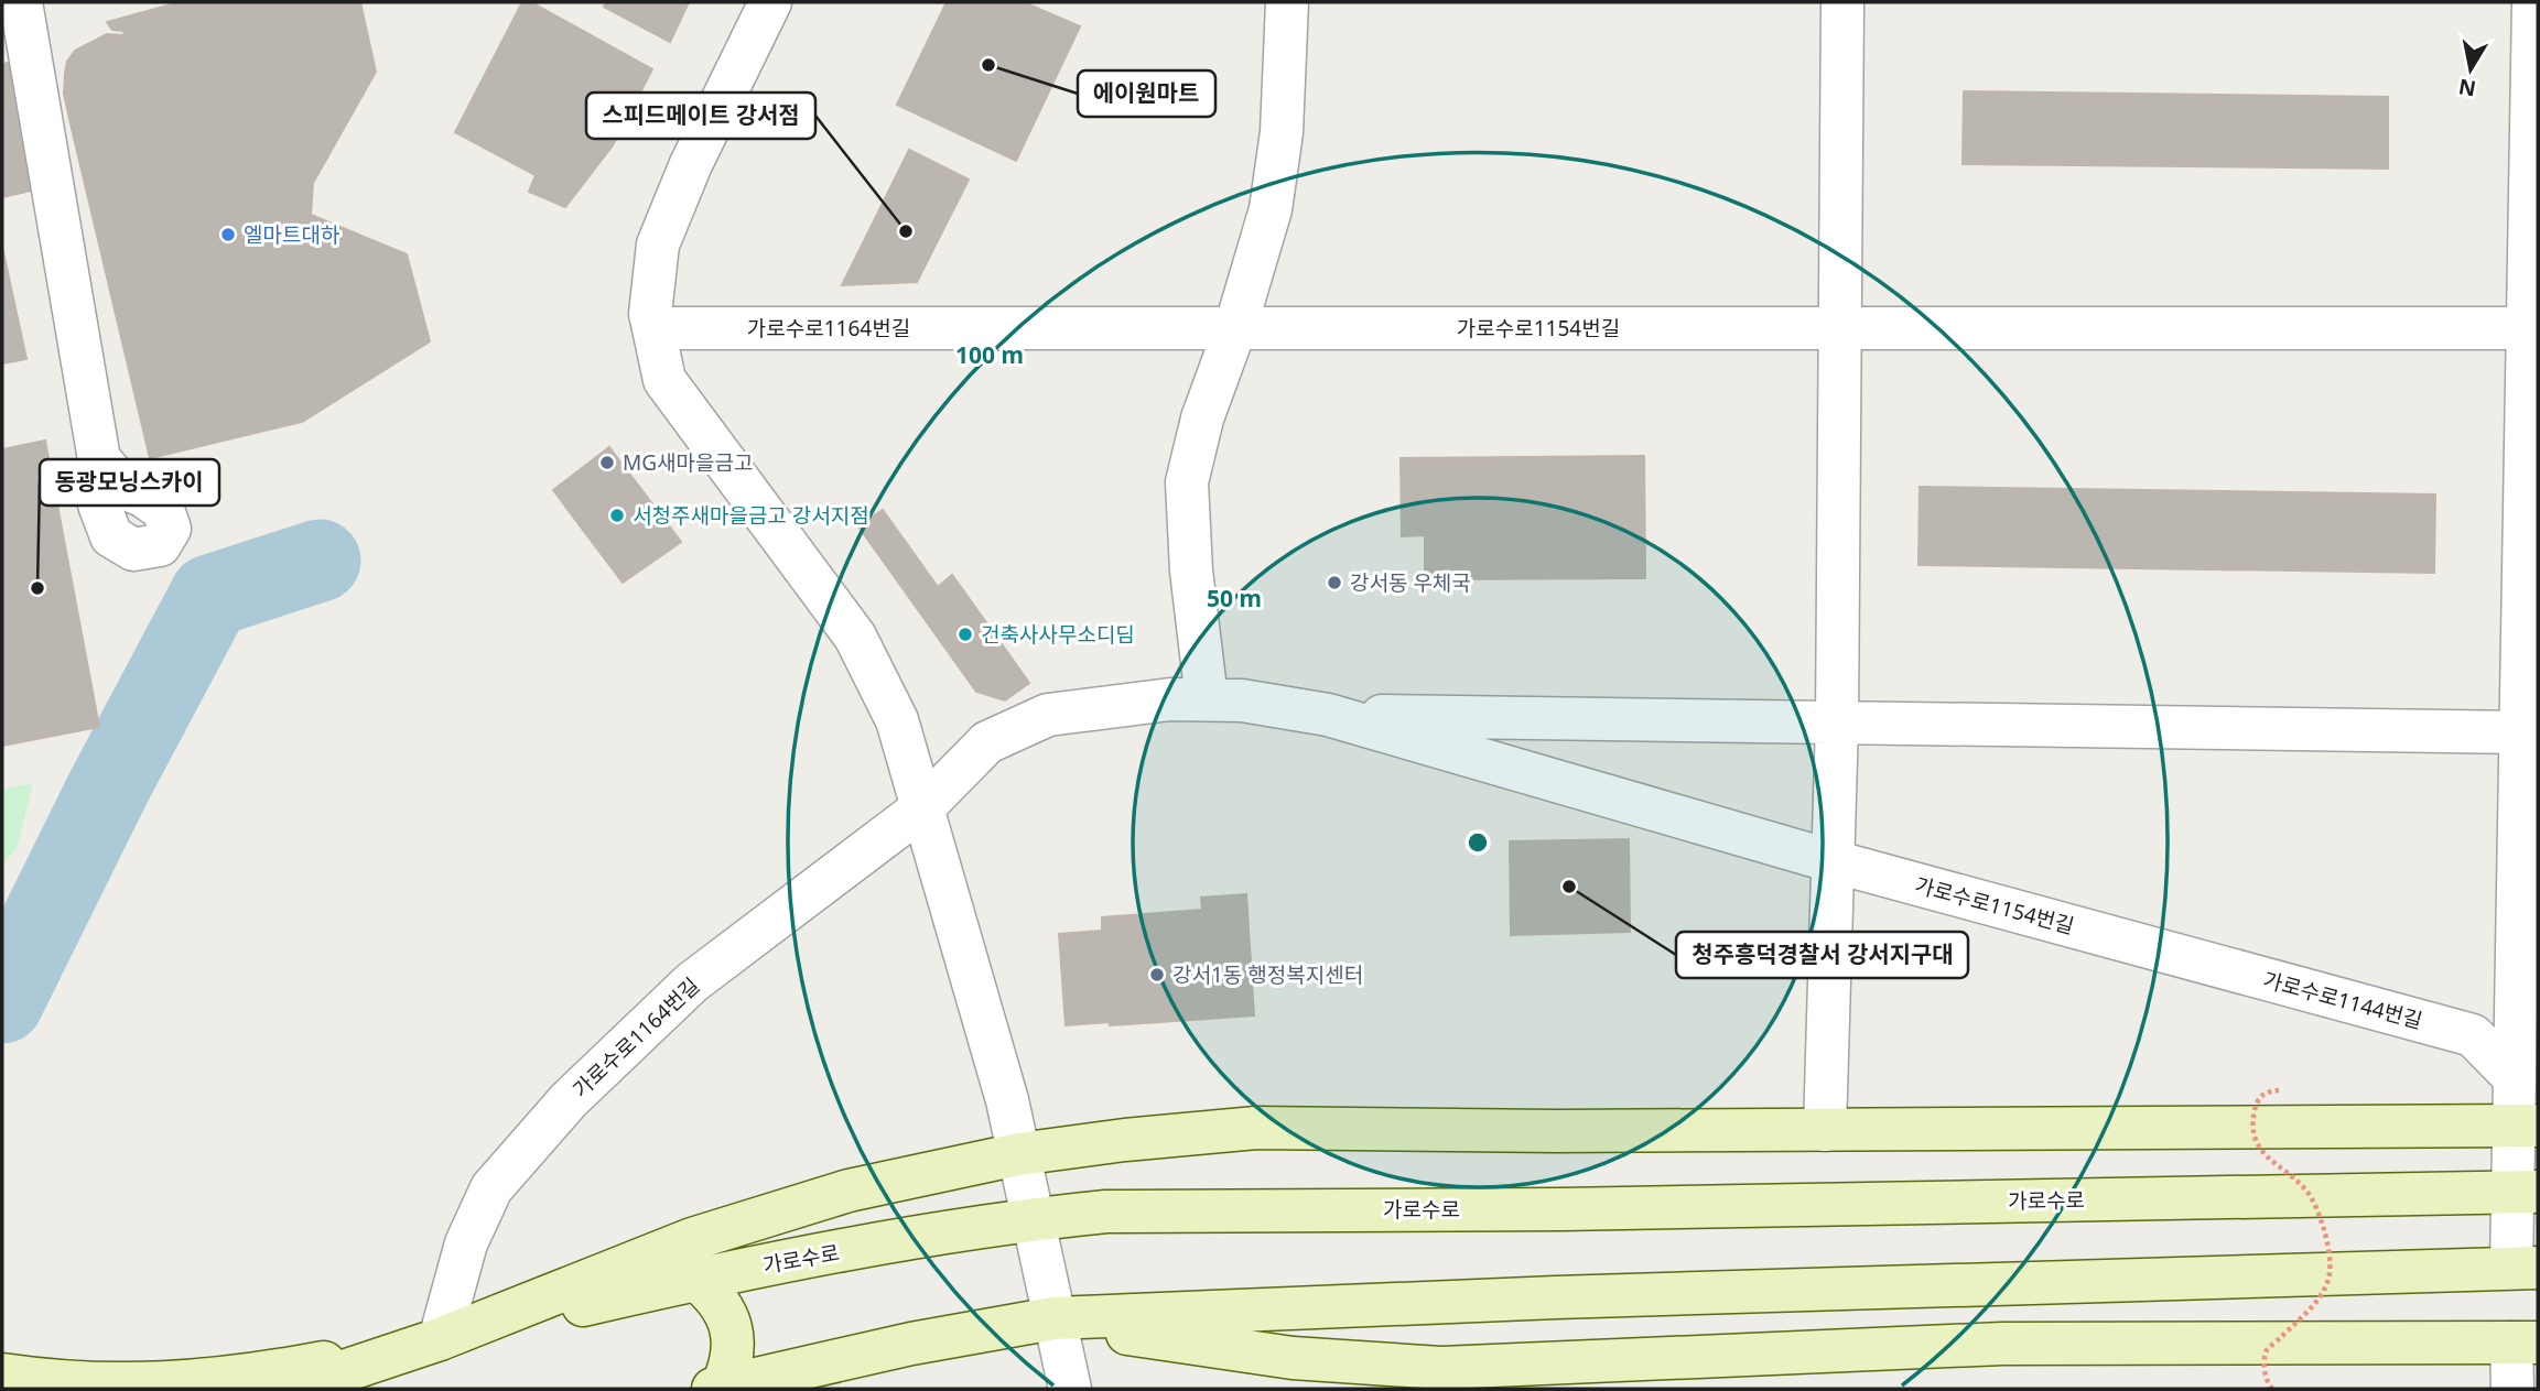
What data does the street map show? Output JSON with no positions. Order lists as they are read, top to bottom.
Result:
{
  "streets": {
    "main road": ["가로수로"],
    "street": ["가로수로1164번길", "가로수로1154번길", "가로수로1144번길"]
  },
  "crossings": [
    ["가로수로1164번길", "가로수로1154번길"],
    ["가로수로1164번길", "가로수로"],
    ["가로수로1154번길", "가로수로1144번길"]
  ],
  "places": [
    "에이원마트",
    "스피드메이트 강서점",
    "엘마트대하",
    "MG새마을금고",
    "서청주새마을금고 강서지점",
    "강서동 우체국",
    "동광모닝스카이",
    "건축사사무소디딤",
    "청주흥덕경찰서 강서지구대",
    "강서1동 행정복지센터"
  ],
  "north": "bottom",
  "rings": ["100 m", "50 m"]
}
